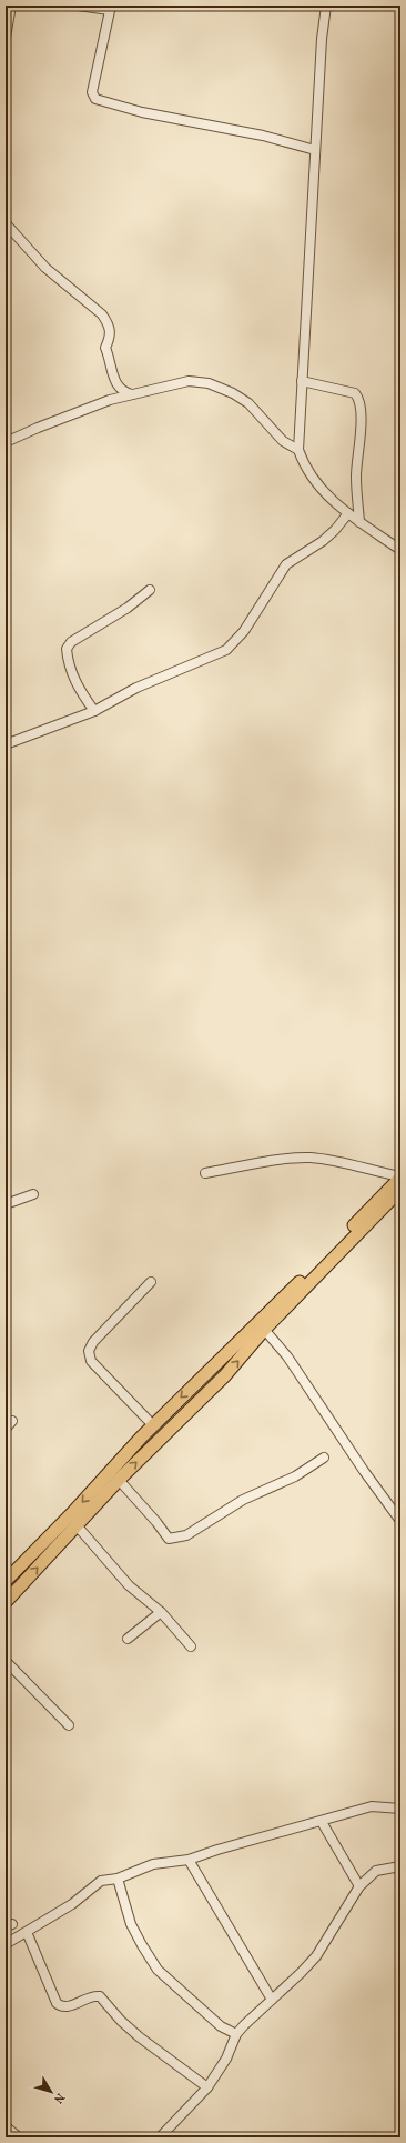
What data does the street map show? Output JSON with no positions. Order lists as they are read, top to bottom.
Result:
{
  "north": "bottom right"
}
